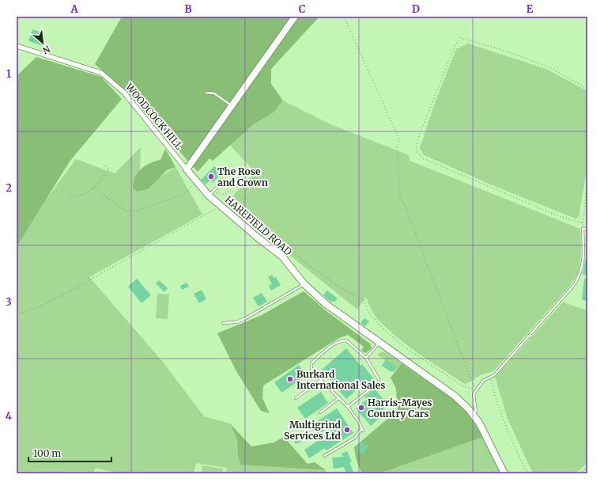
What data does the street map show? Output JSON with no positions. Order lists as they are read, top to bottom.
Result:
{
  "streets": {
    "street": ["WOODCOCK HILL", "HAREFIELD ROAD"]
  },
  "crossings": [
    ["WOODCOCK HILL", "HAREFIELD ROAD"]
  ],
  "places": [
    "The Rose and Crown",
    "Burkard International Sales",
    "Harris-Mayes Country Cars",
    "Multigrind Services Ltd"
  ],
  "scale_bar": "100 m",
  "north": "bottom right",
  "grid": {
    "columns": [
      "A",
      "B",
      "C",
      "D",
      "E"
    ],
    "rows": [
      "1",
      "2",
      "3",
      "4"
    ]
  }
}
